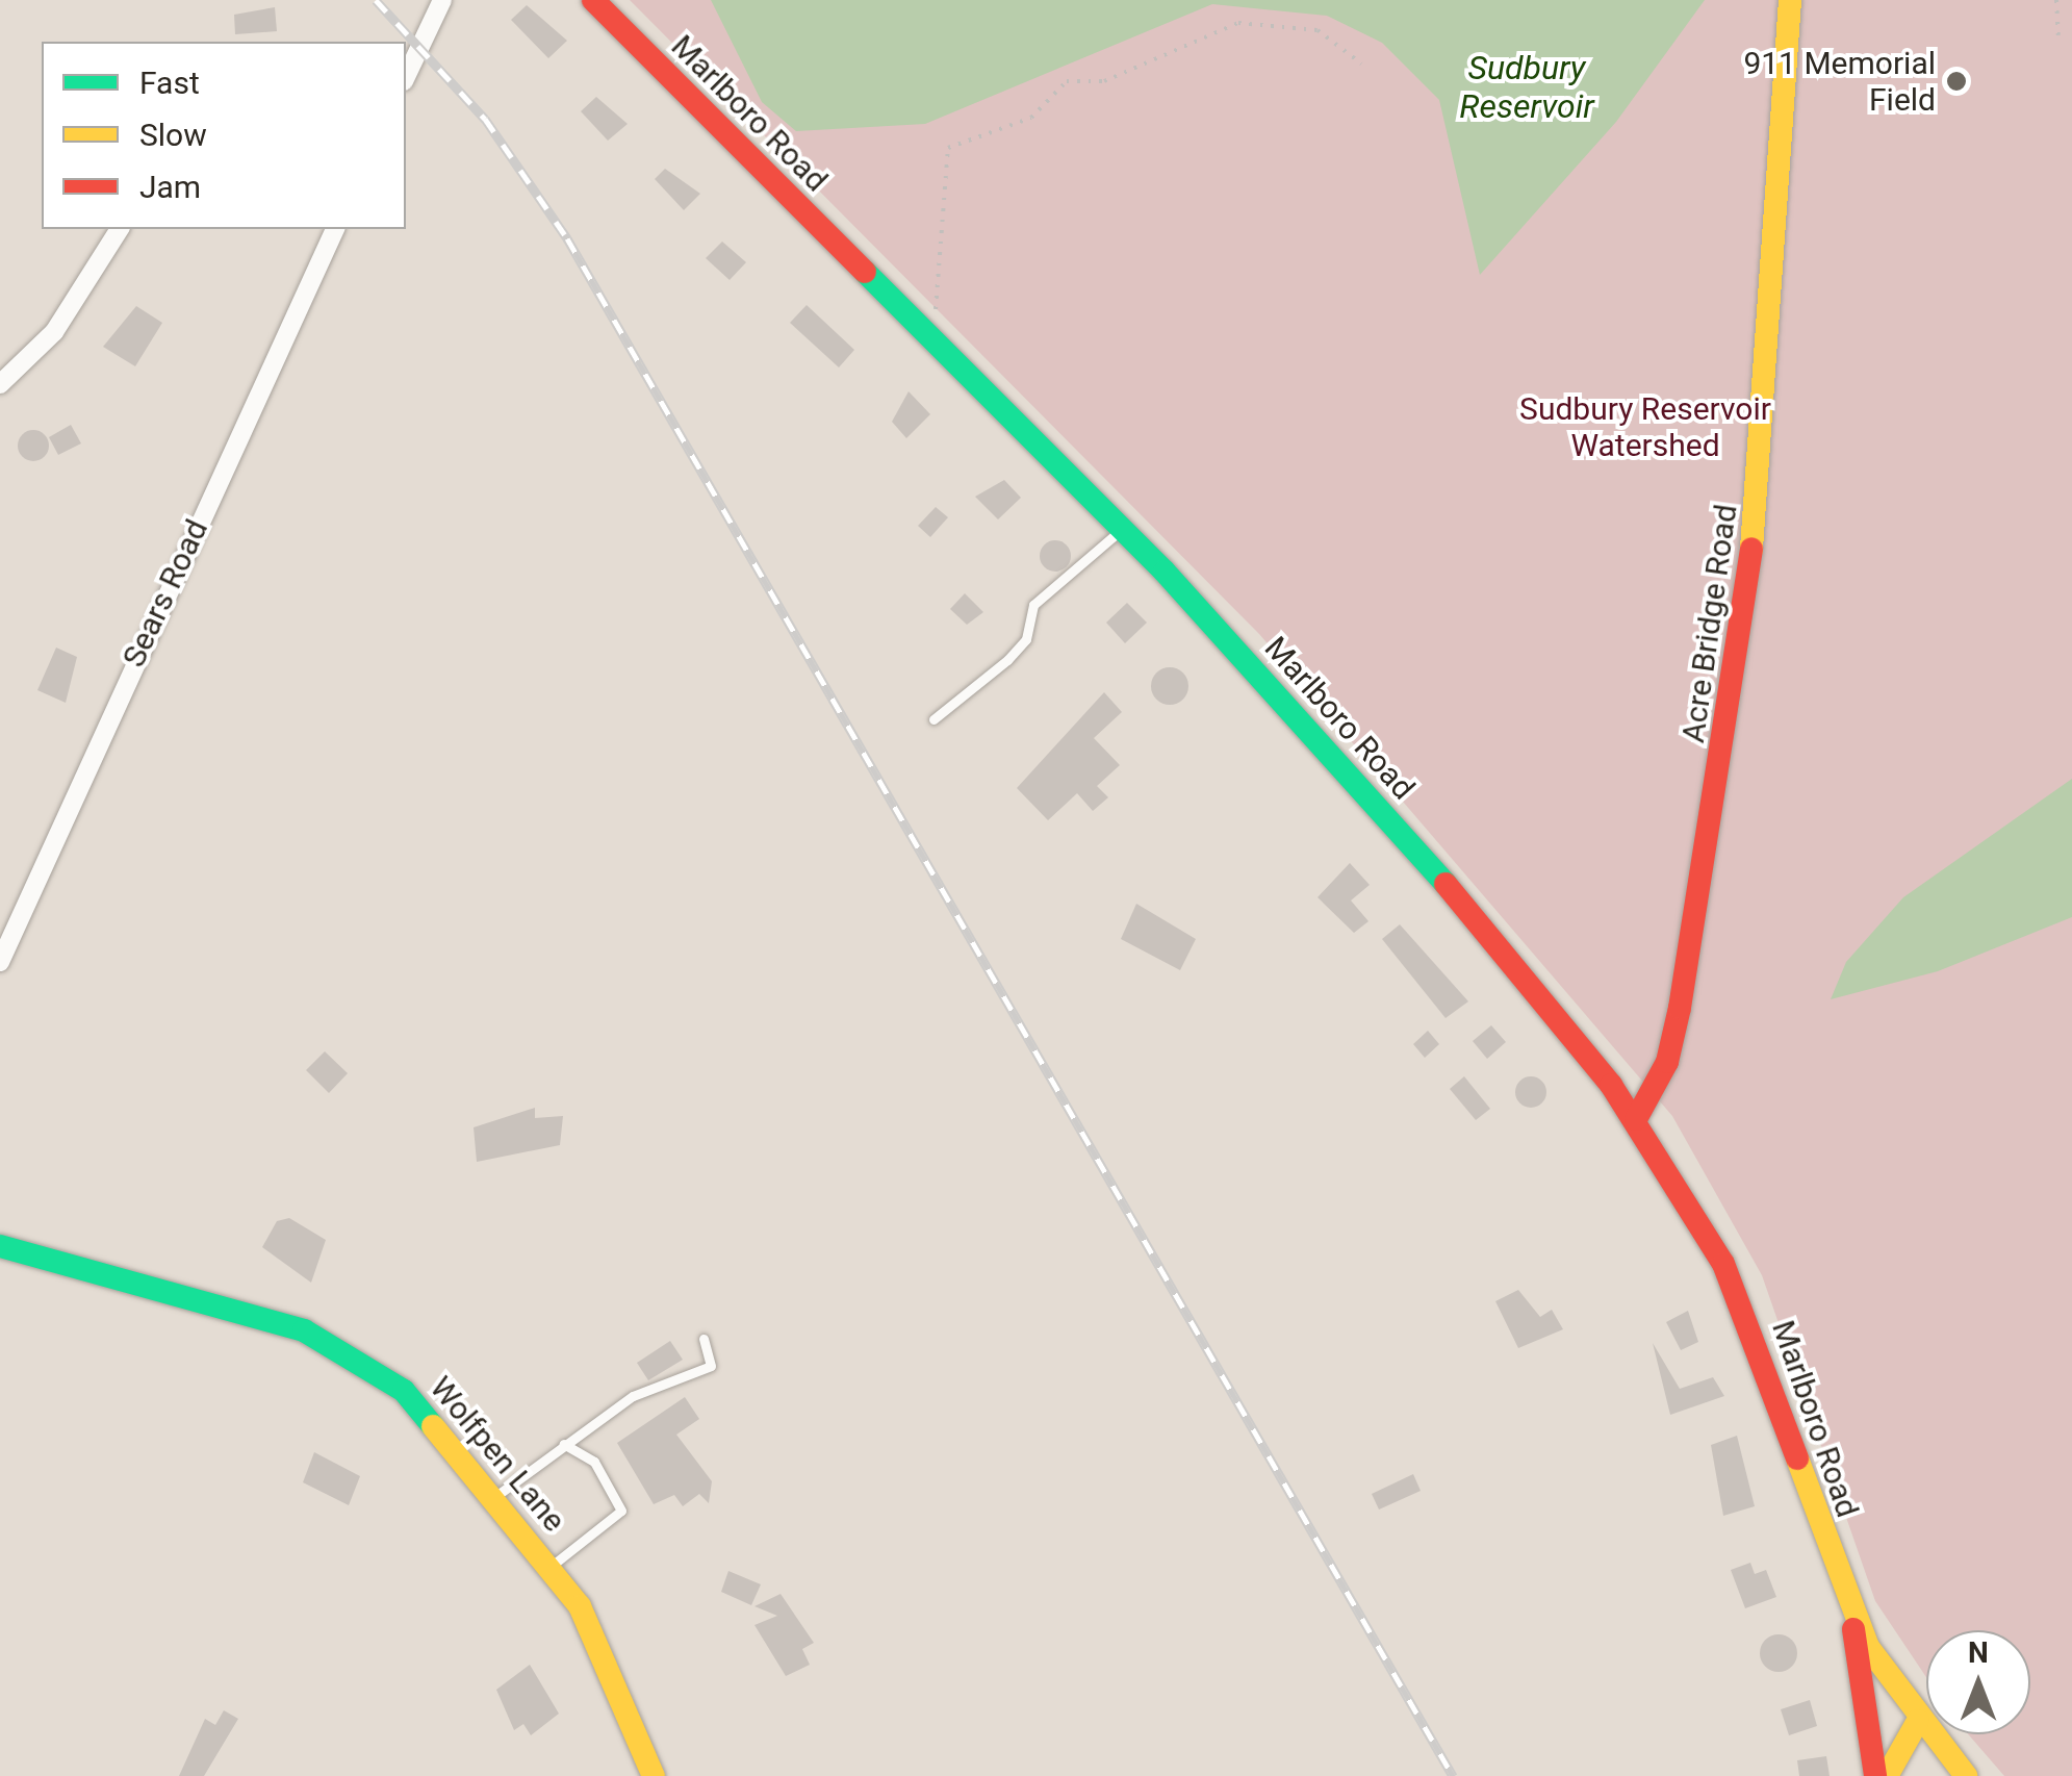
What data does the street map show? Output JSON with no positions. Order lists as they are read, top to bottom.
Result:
{
  "streets": {
    "main road": ["Marlboro Road", "Acre Bridge Road", "Wolfpen Lane"],
    "street": ["Sears Road"]
  },
  "crossings": [
    ["Marlboro Road", "Acre Bridge Road"]
  ],
  "water": ["Sudbury Reservoir"],
  "parks": ["Sudbury Reservoir Watershed"],
  "places": ["911 Memorial Field"],
  "legend": ["Fast", "Slow", "Jam"],
  "north": "top"
}
